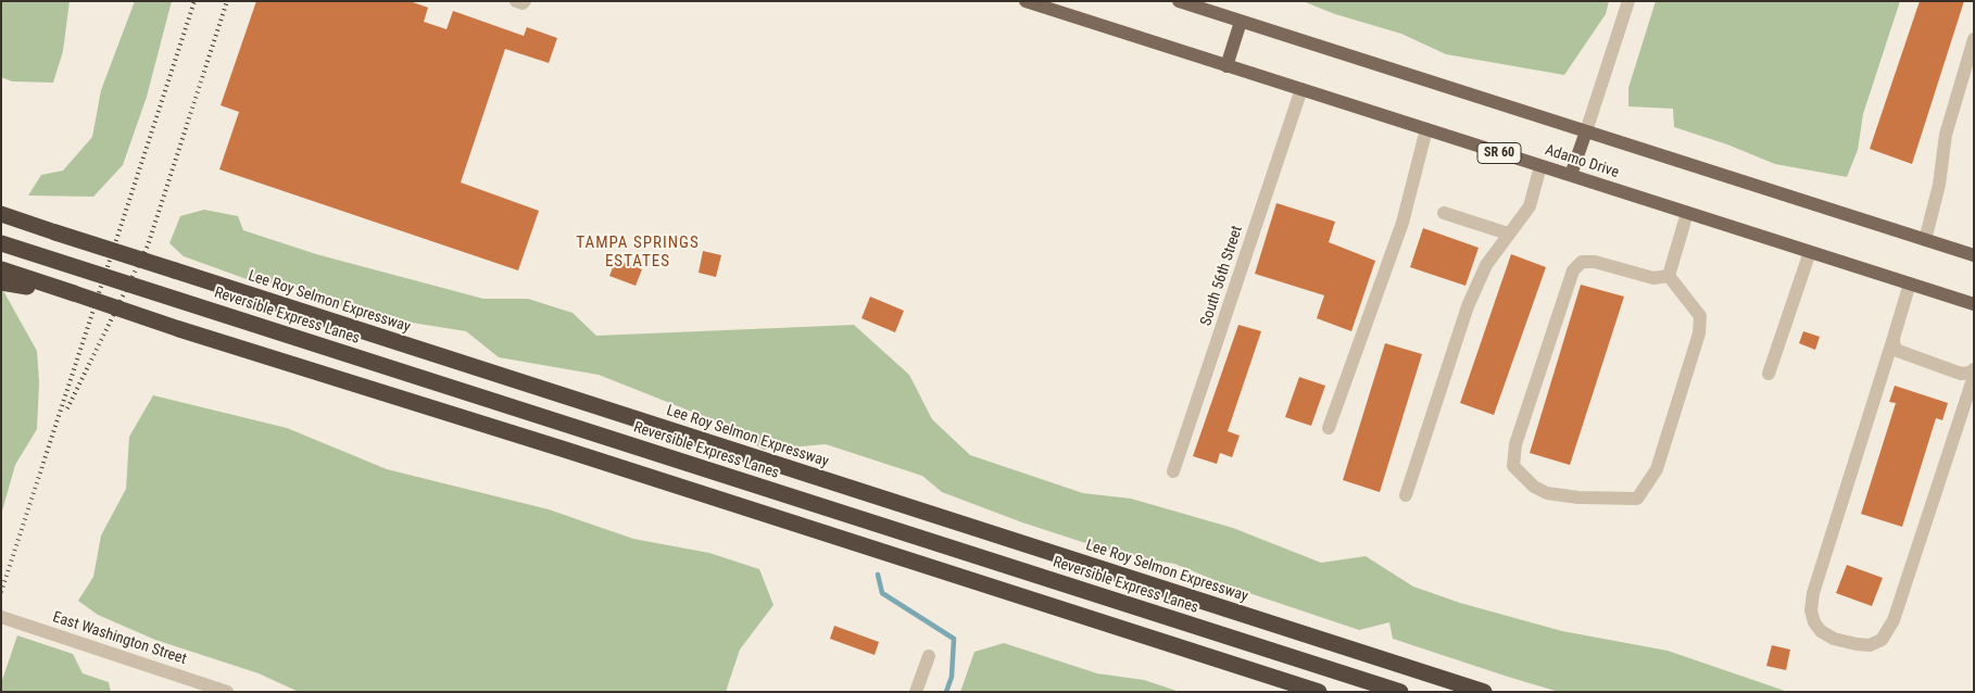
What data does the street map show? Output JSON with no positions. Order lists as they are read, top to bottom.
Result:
{
  "streets": {
    "highway": ["Lee Roy Selmon Expressway", "Reversible Express Lanes"],
    "main road": ["SR 60", "Adamo Drive"],
    "street": ["South 56th Street", "East Washington Street"]
  },
  "crossings": [
    ["Adamo Drive", "South 56th Street"]
  ],
  "districts": ["TAMPA SPRINGS ESTATES"]
}
